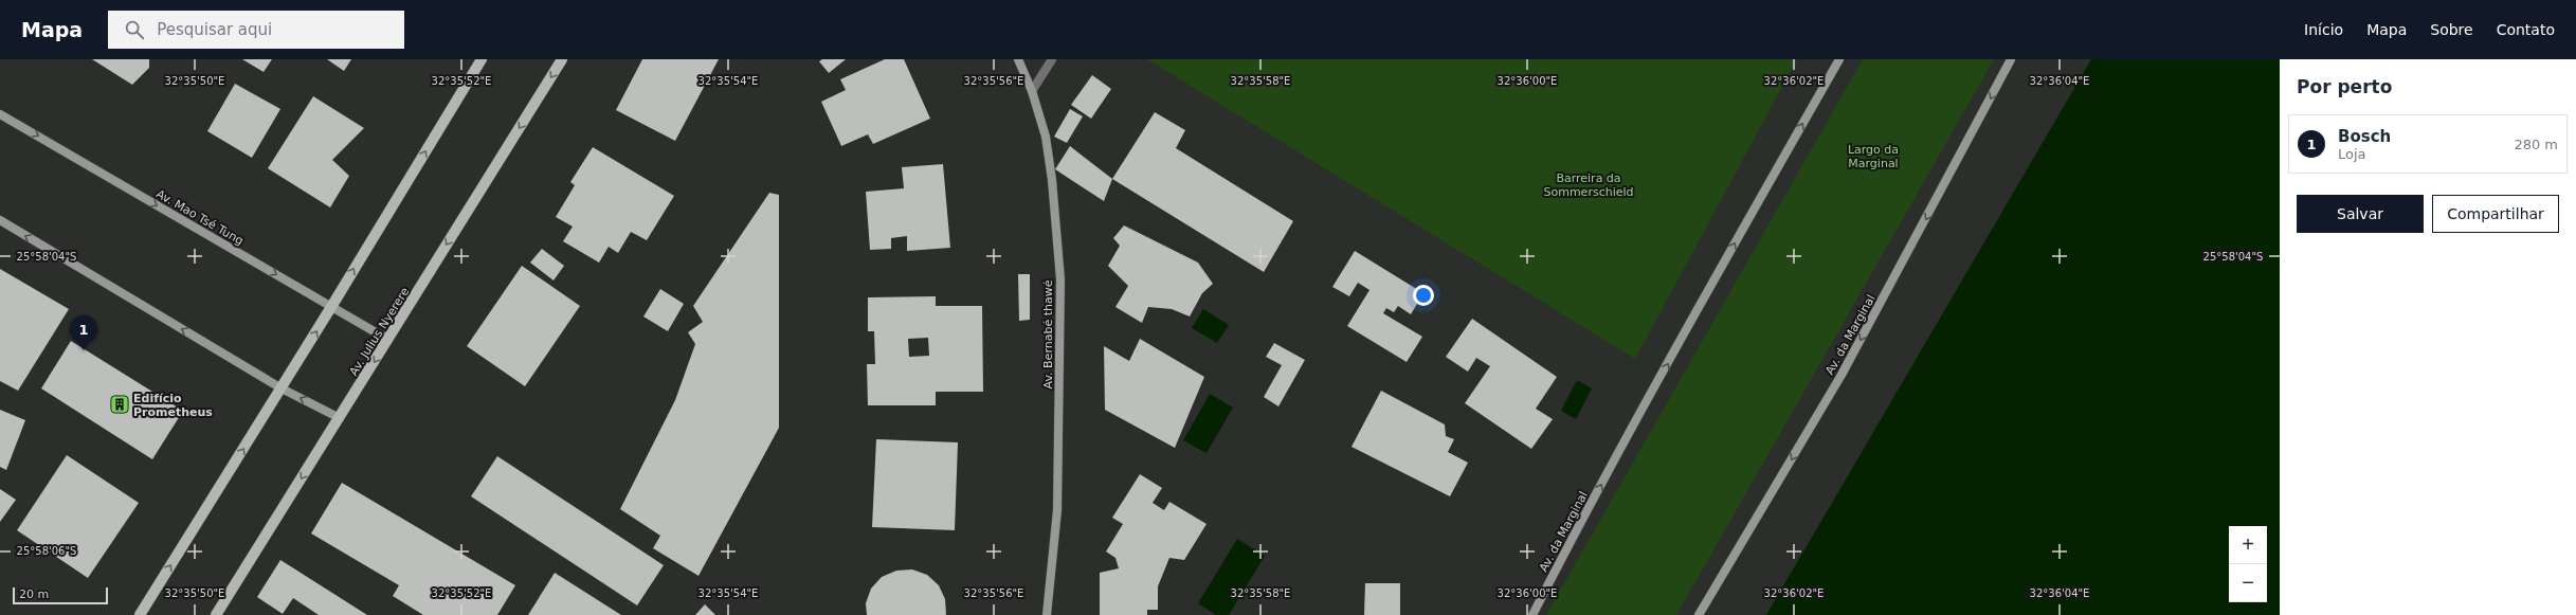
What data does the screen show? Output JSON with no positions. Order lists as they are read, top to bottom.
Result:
{
  "streets": {
    "main road": [
      "Av. Mao Tsé Tung",
      "Av. Julius Nyerere",
      "Av. Bernabé thawé",
      "Av. da Marginal"
    ]
  },
  "crossings": [
    ["Av. Mao Tsé Tung", "Av. Julius Nyerere"]
  ],
  "one_way": ["Av. Mao Tsé Tung"],
  "parks": ["Largo da Marginal", "Barreira da Sommerschield"],
  "places": {
    "building": ["Edifício Prometheus"]
  },
  "scale_bar": "20 m",
  "page": {
    "header": "Mapa",
    "search": "Pesquisar aqui",
    "nav": [
      "Início",
      "Mapa",
      "Sobre",
      "Contato"
    ],
    "heading": "Por perto",
    "list": [
      {
        "mark": "1",
        "name": "Bosch",
        "note": "Loja",
        "value": "280 m"
      }
    ],
    "buttons": ["Salvar", "Compartilhar"],
    "pins": "1",
    "map_buttons": ["+", "−"],
    "scale": "20 m"
  },
  "coordinates": [
    "32°35'50\"E",
    "32°35'52\"E",
    "32°35'54\"E",
    "32°35'56\"E",
    "32°35'58\"E",
    "32°36'00\"E",
    "32°36'02\"E",
    "32°36'04\"E",
    "25°58'04\"S",
    "25°58'06\"S"
  ]
}
